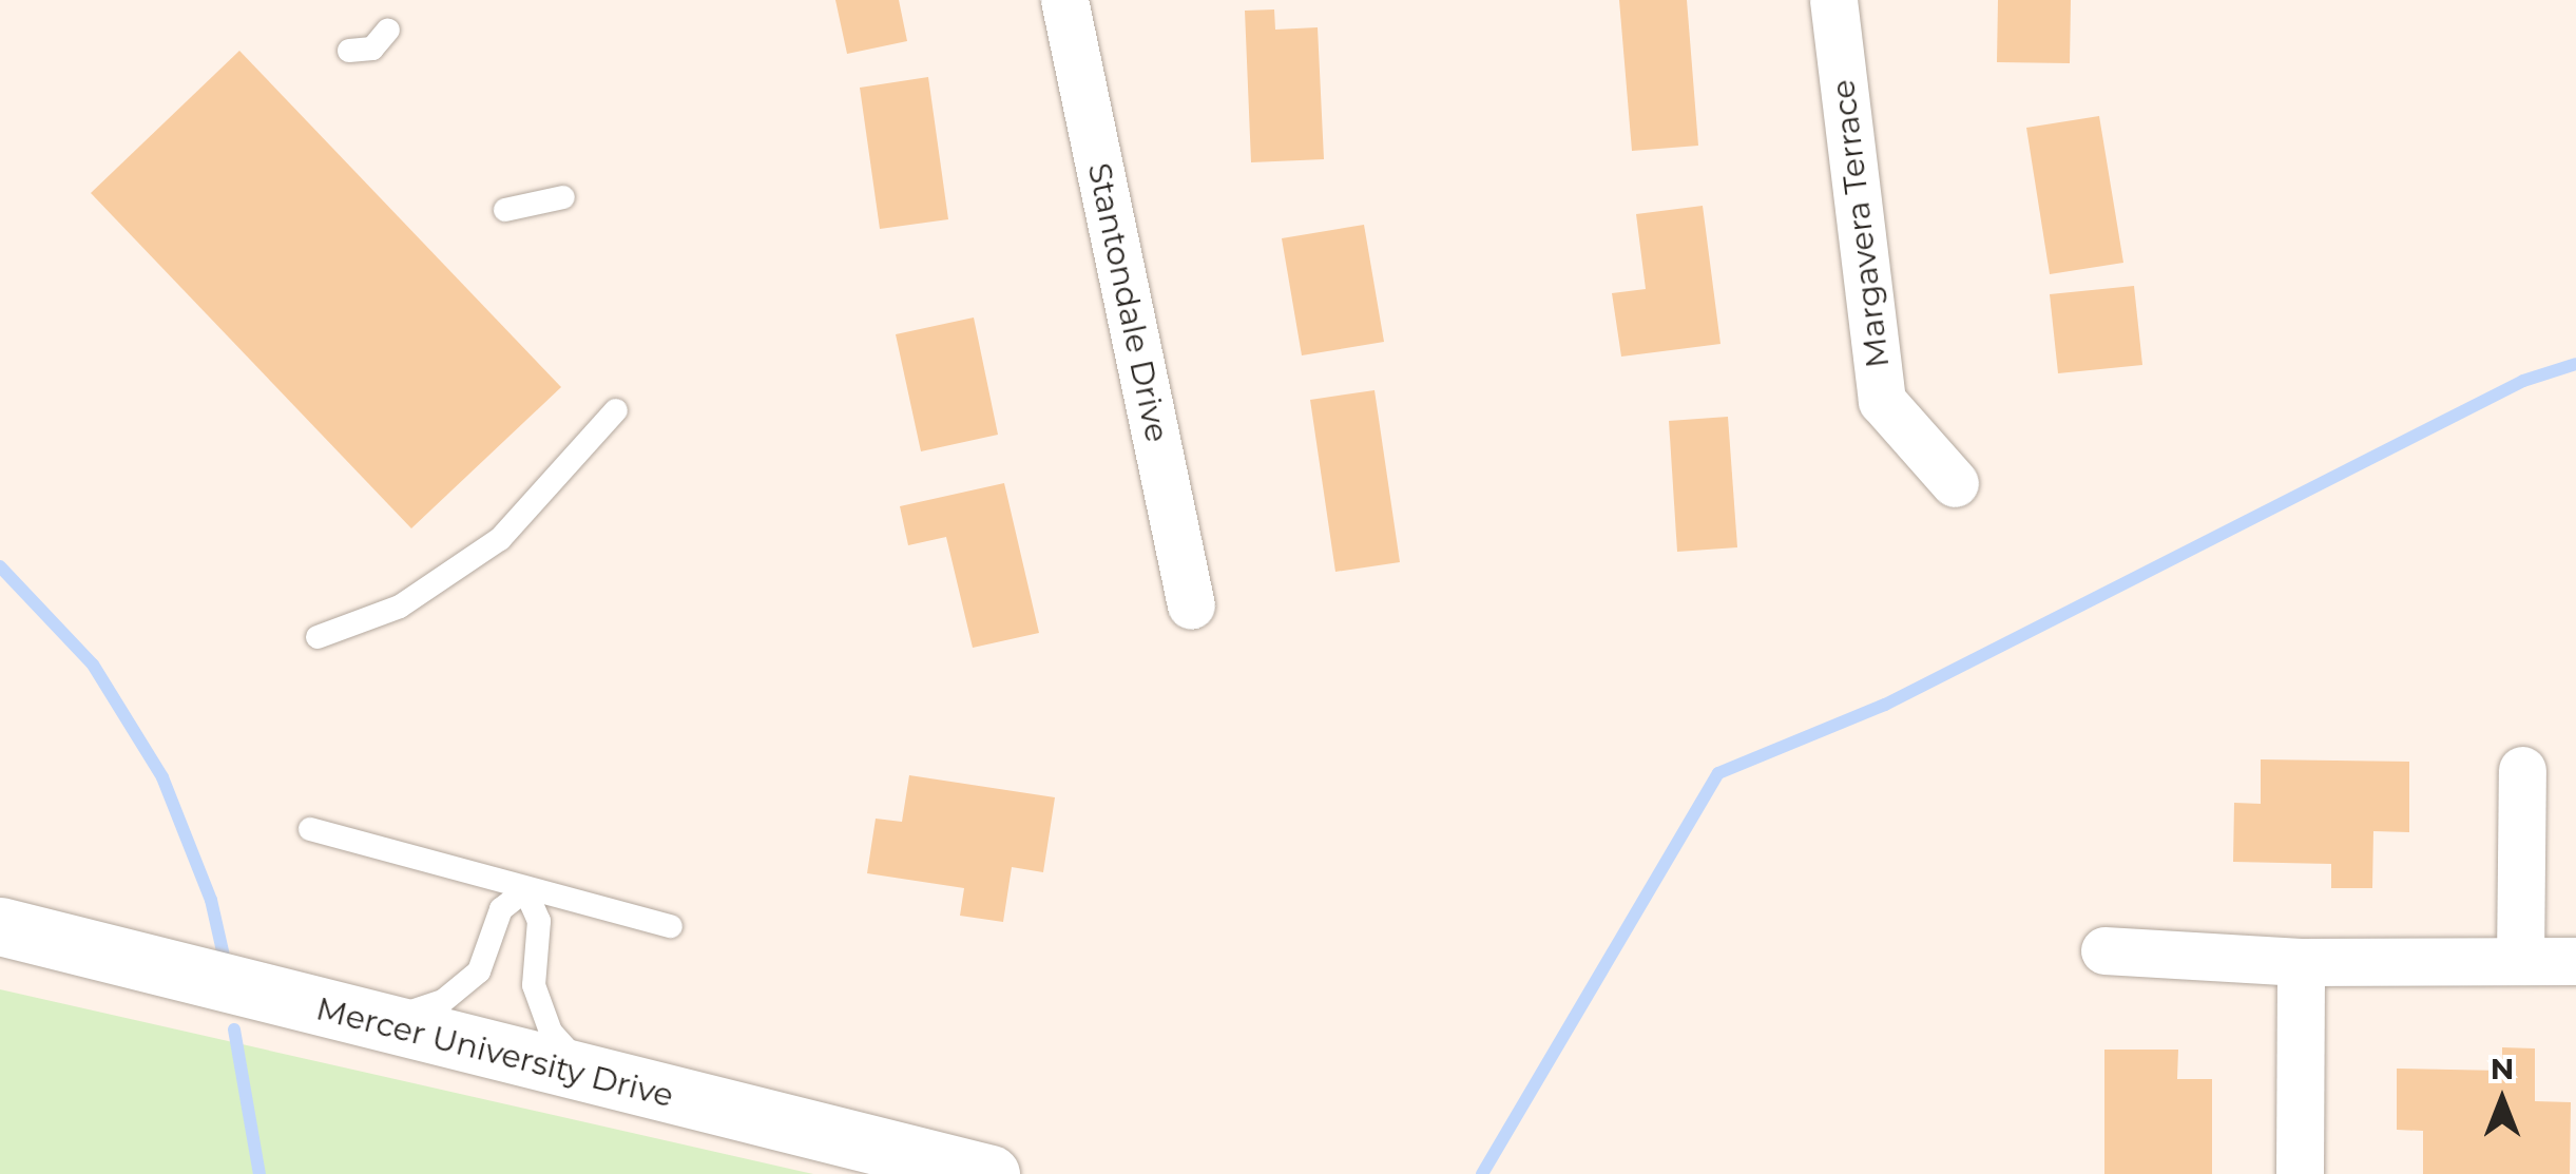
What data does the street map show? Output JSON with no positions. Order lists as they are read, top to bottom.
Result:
{
  "streets": {
    "street": ["Margavera Terrace", "Stantondale Drive", "Mercer University Drive"]
  },
  "north": "top"
}
